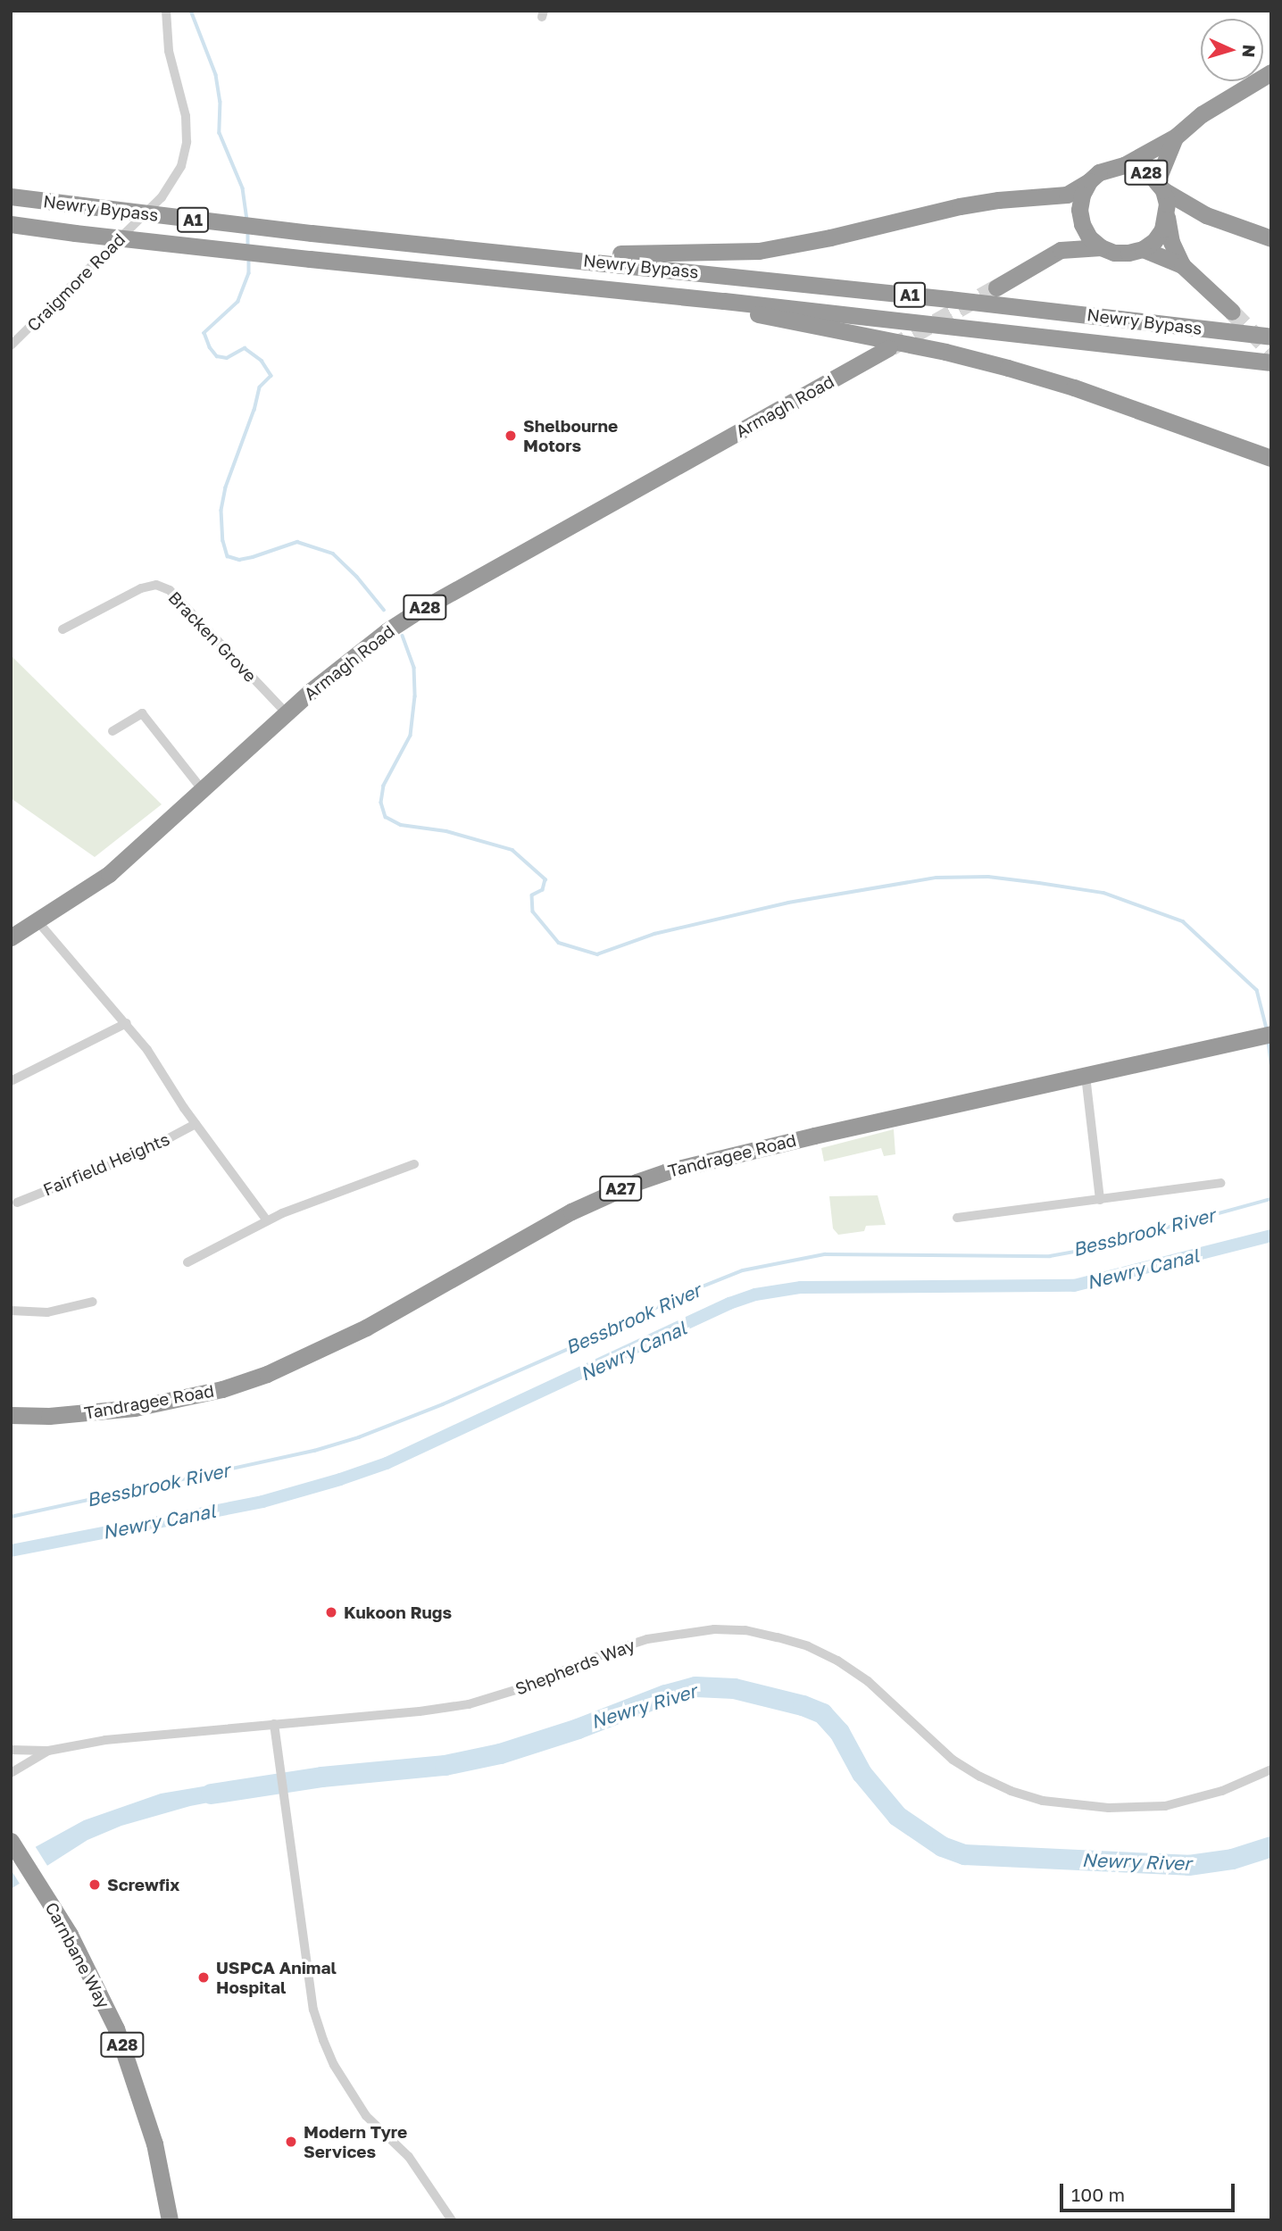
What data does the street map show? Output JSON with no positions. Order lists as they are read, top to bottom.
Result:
{
  "streets": {
    "highway": [
      "A28",
      "Newry Bypass",
      "A1",
      "Armagh Road",
      "Tandragee Road",
      "A27",
      "Carnbane Way"
    ],
    "street": [
      "Craigmore Road",
      "Bracken Grove",
      "Fairfield Heights",
      "Shepherds Way"
    ]
  },
  "crossings": [
    ["Armagh Road", "Bracken Grove"]
  ],
  "water": ["Bessbrook River", "Newry Canal", "Newry River"],
  "places": [
    "Shelbourne Motors",
    "Kukoon Rugs",
    "Screwfix",
    "USPCA Animal Hospital",
    "Modern Tyre Services"
  ],
  "scale_bar": "100 m",
  "north": "right"
}
